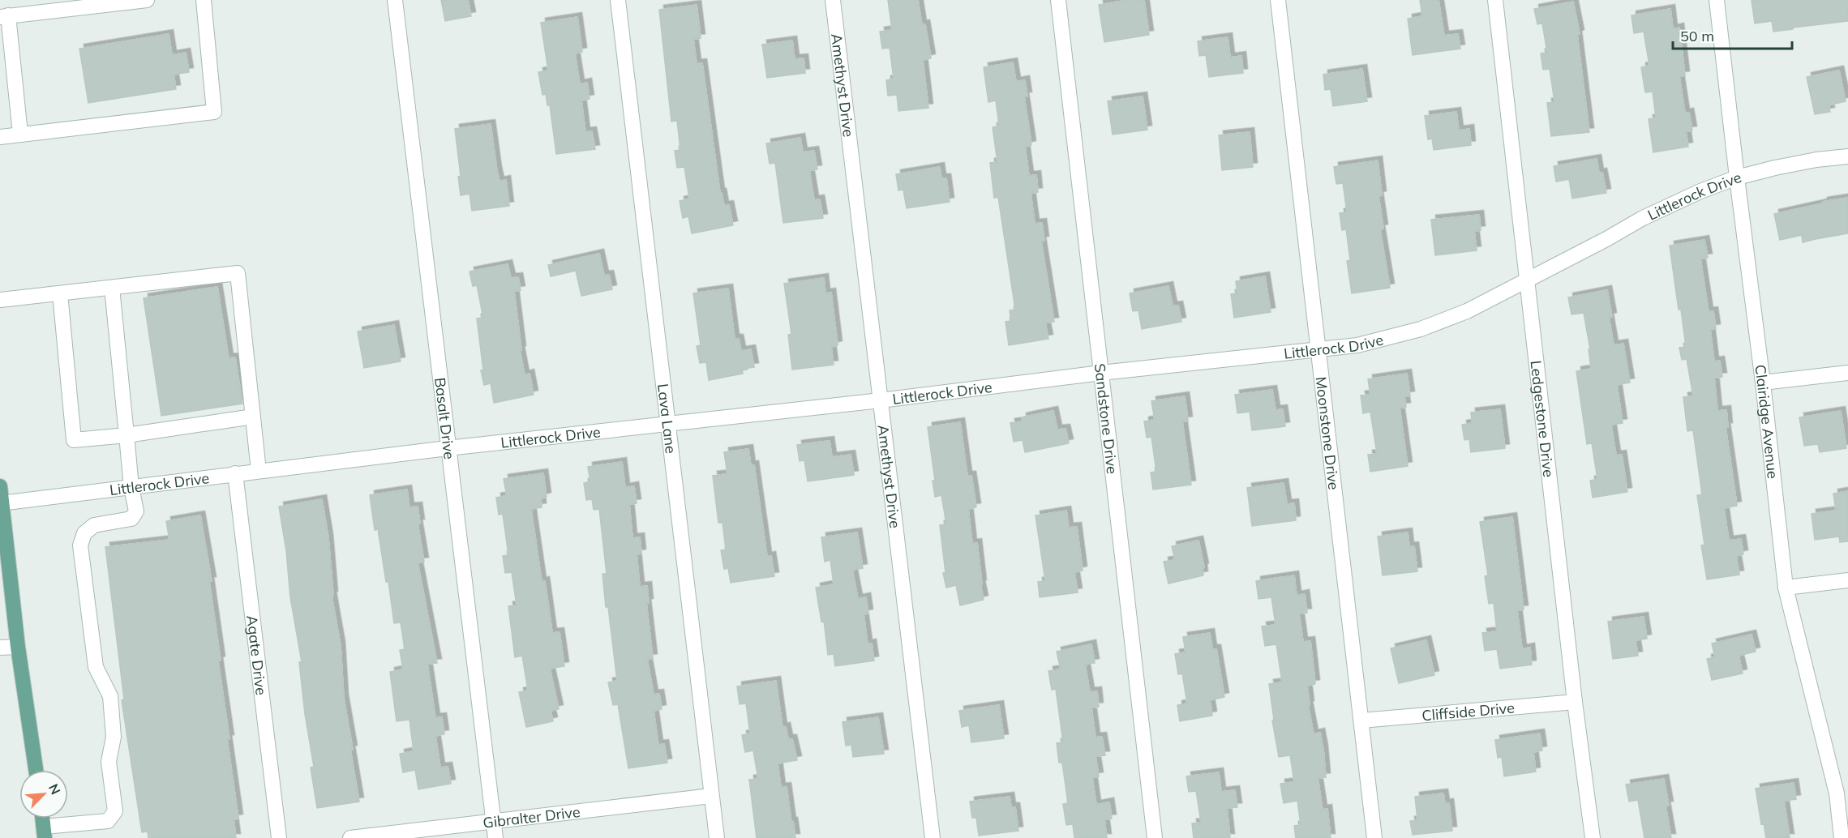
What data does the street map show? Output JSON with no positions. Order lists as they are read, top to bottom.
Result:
{
  "streets": {
    "street": [
      "Amethyst Drive",
      "Littlerock Drive",
      "Basalt Drive",
      "Lava Lane",
      "Sandstone Drive",
      "Ledgestone Drive",
      "Clairidge Avenue",
      "Moonstone Drive",
      "Agate Drive",
      "Cliffside Drive",
      "Gibralter Drive"
    ]
  },
  "crossings": [
    ["Amethyst Drive", "Littlerock Drive"],
    ["Littlerock Drive", "Basalt Drive"],
    ["Littlerock Drive", "Lava Lane"],
    ["Littlerock Drive", "Sandstone Drive"],
    ["Littlerock Drive", "Ledgestone Drive"],
    ["Littlerock Drive", "Clairidge Avenue"],
    ["Littlerock Drive", "Moonstone Drive"],
    ["Littlerock Drive", "Agate Drive"],
    ["Basalt Drive", "Gibralter Drive"],
    ["Lava Lane", "Gibralter Drive"],
    ["Ledgestone Drive", "Cliffside Drive"],
    ["Moonstone Drive", "Cliffside Drive"]
  ],
  "scale_bar": "50 m",
  "north": "top right"
}
